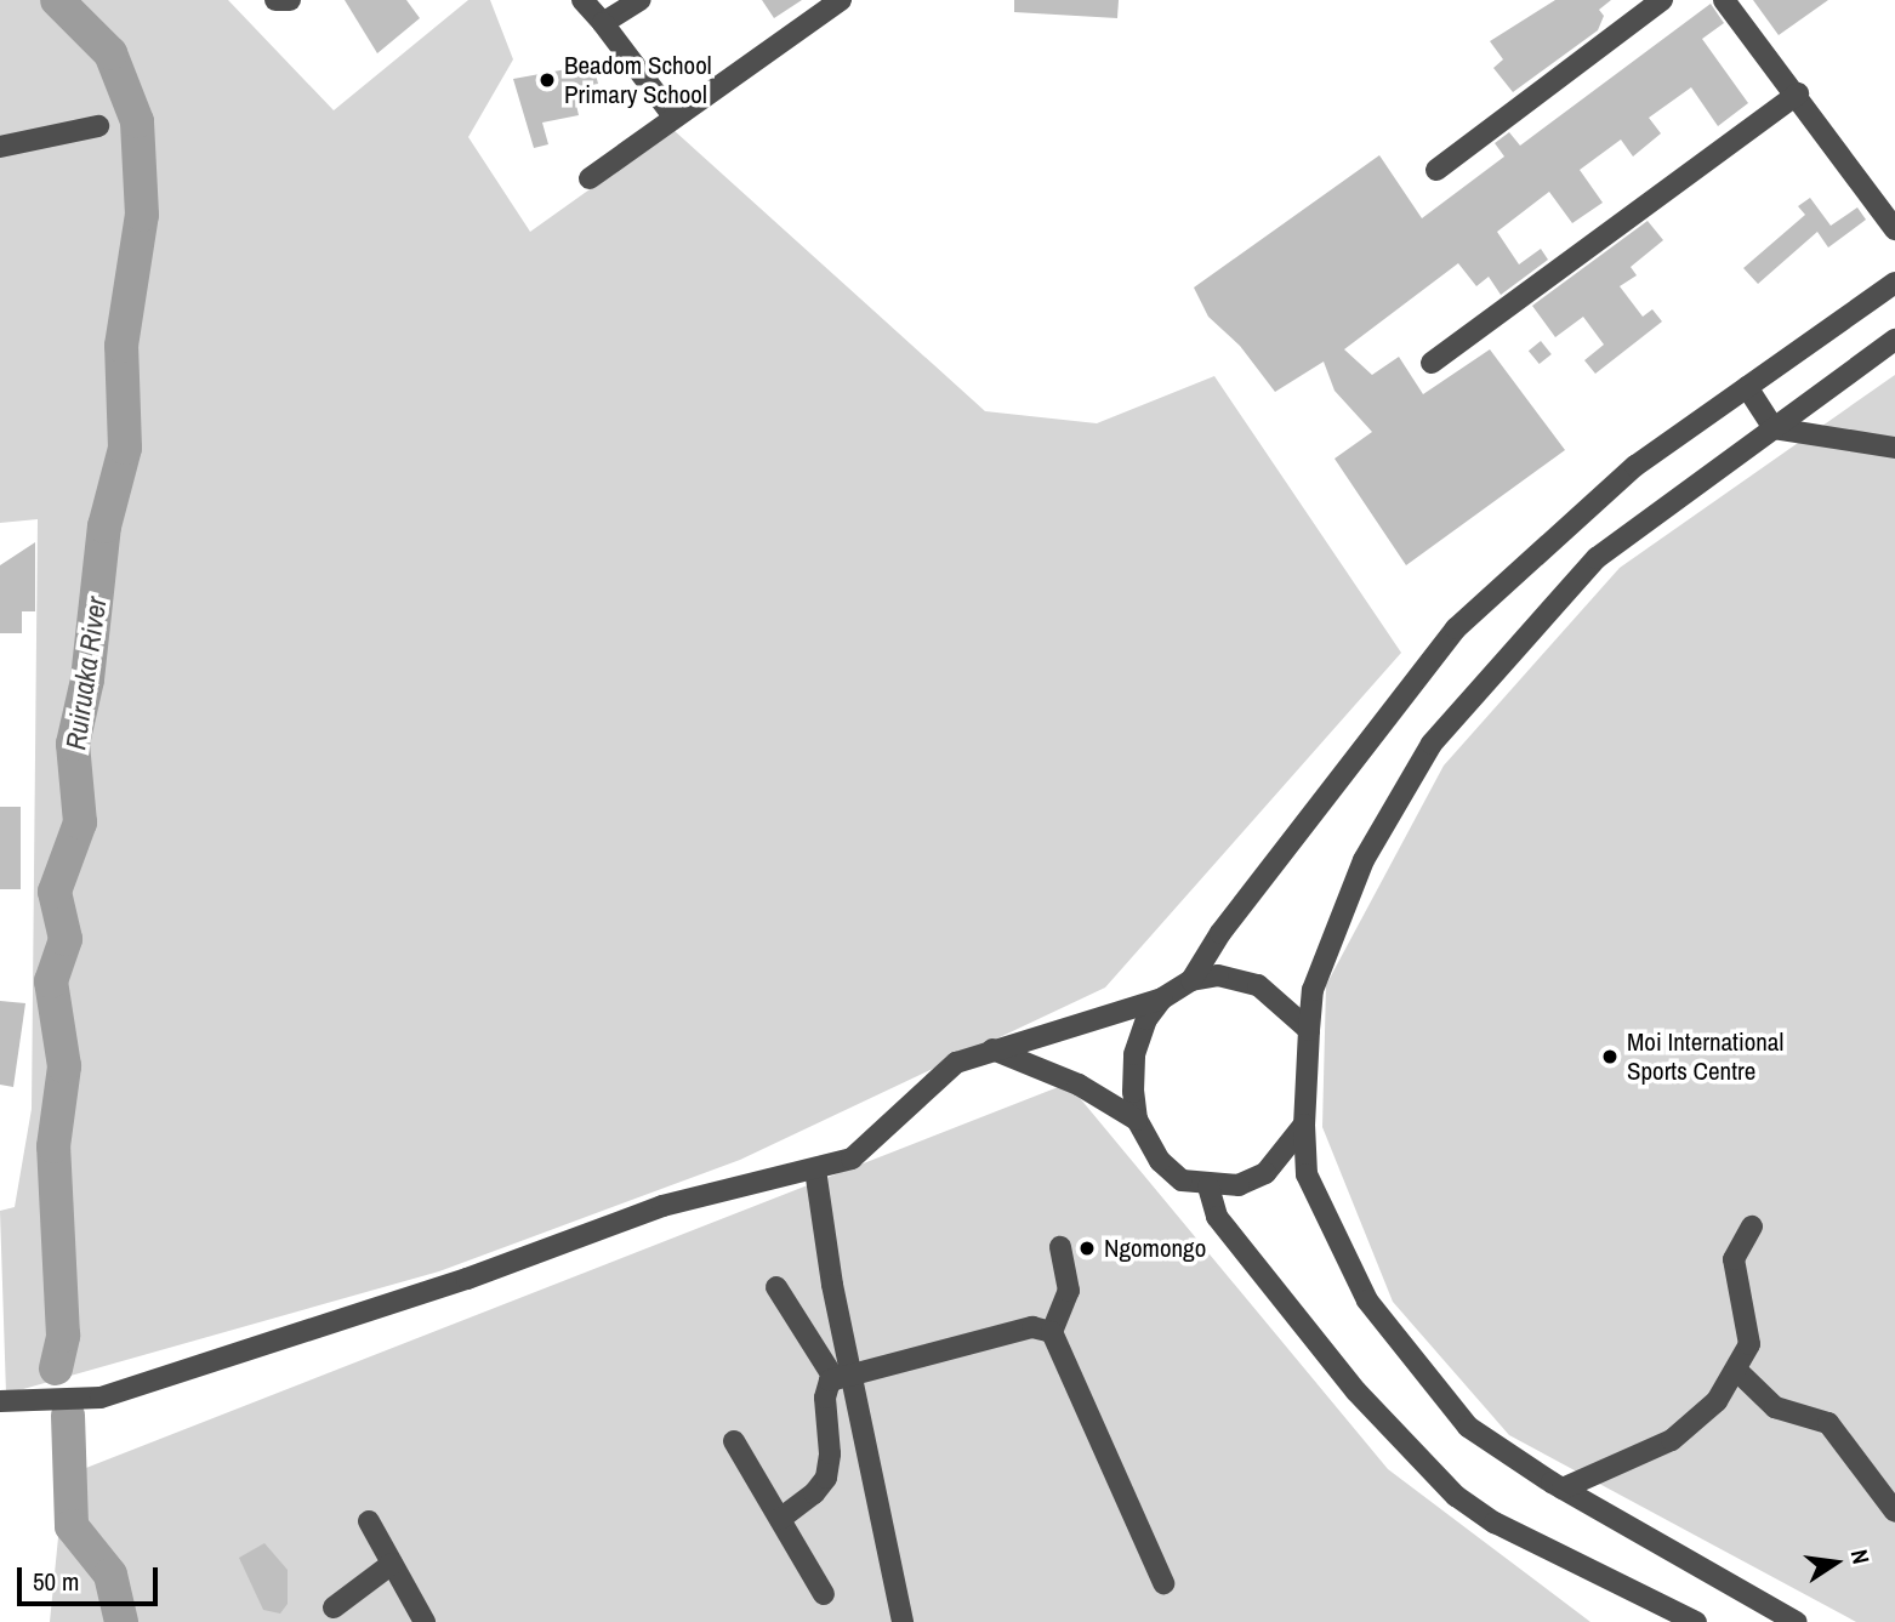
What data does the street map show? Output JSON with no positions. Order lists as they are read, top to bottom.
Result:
{
  "water": ["Ruiruaka River"],
  "places": ["Beadom School Primary School", "Moi International Sports Centre", "Ngomongo"],
  "scale_bar": "50 m",
  "north": "right"
}
